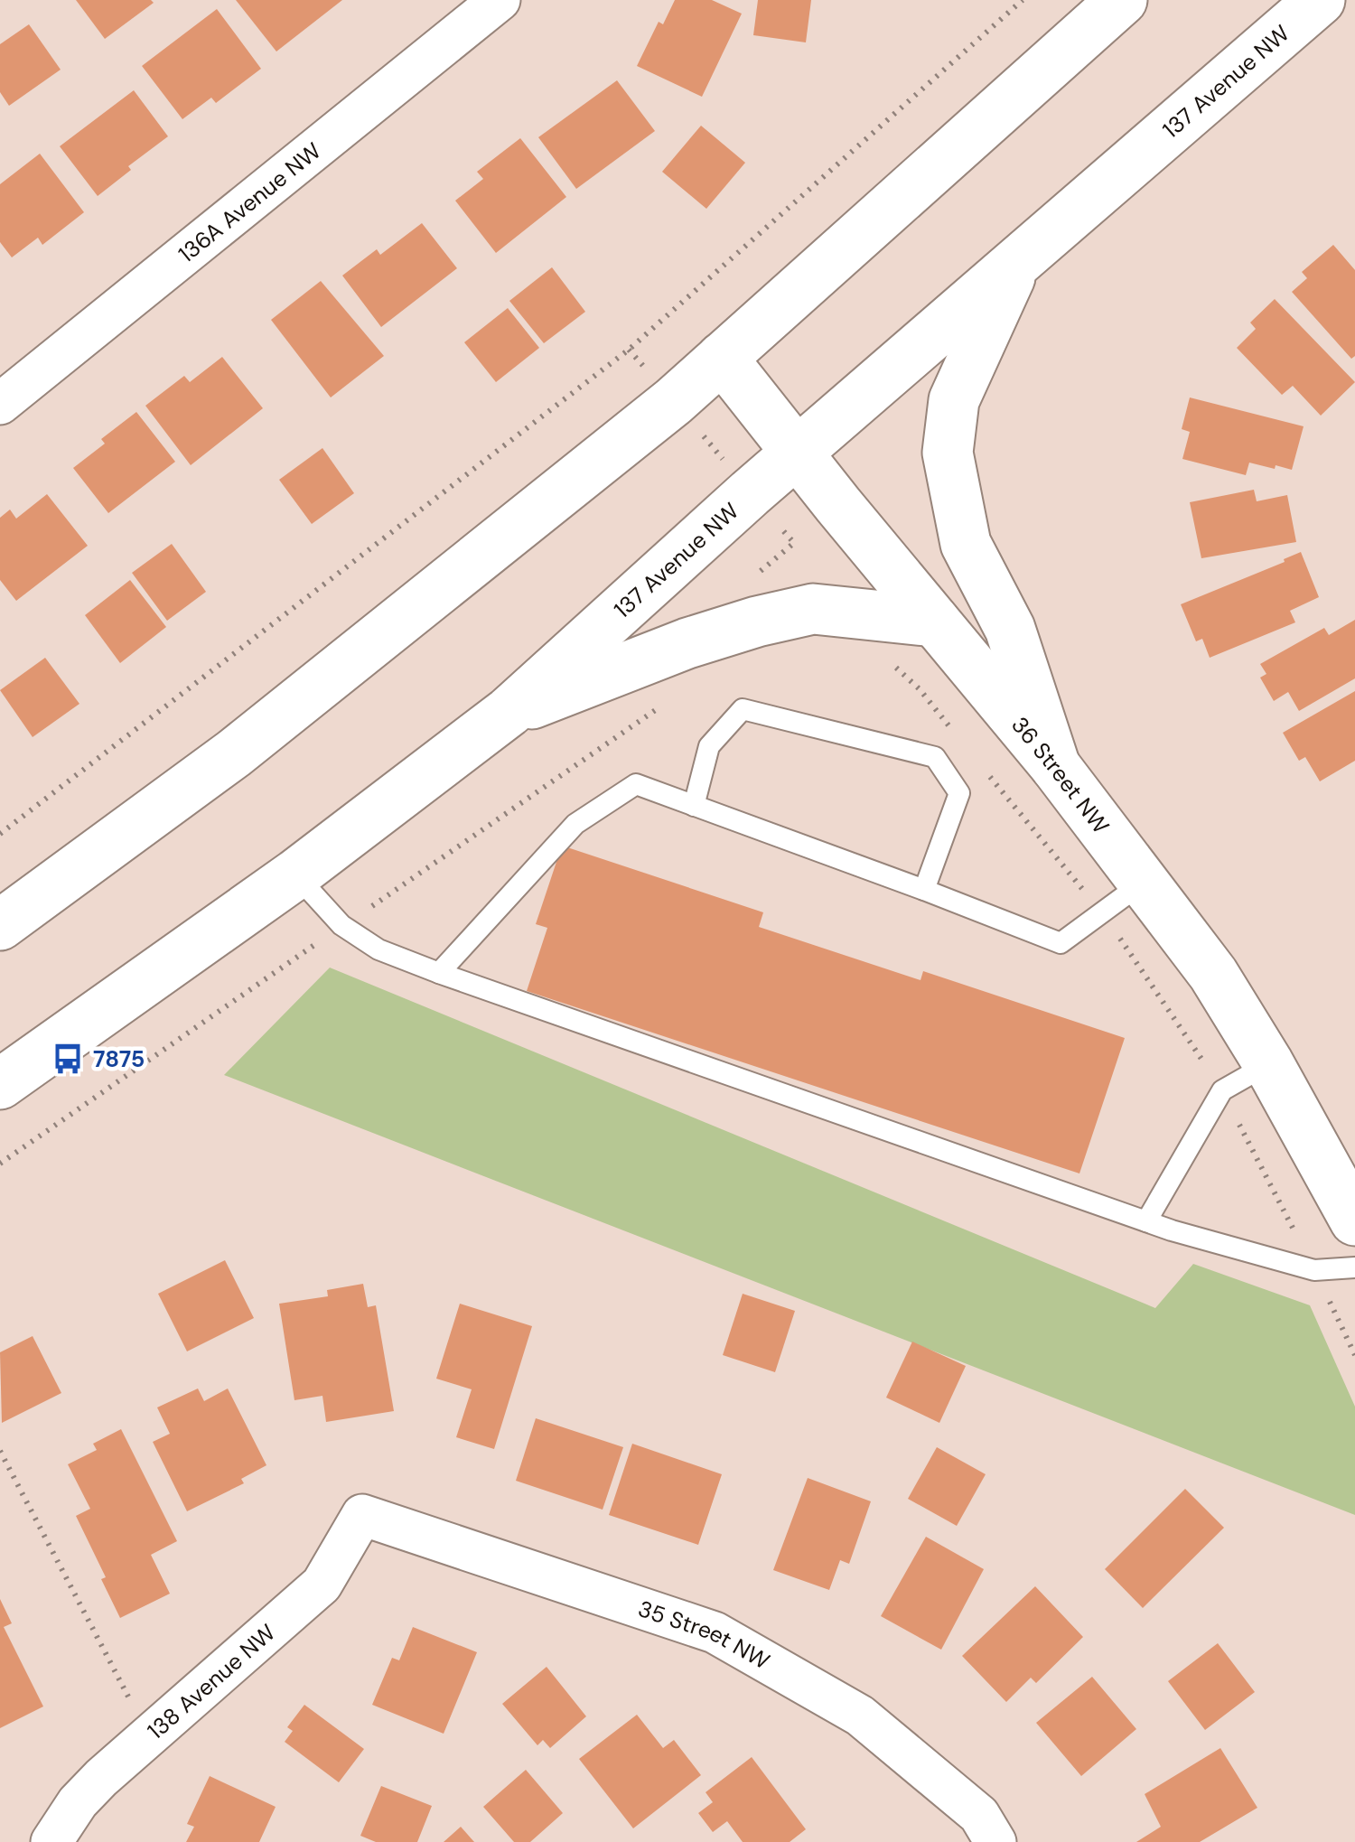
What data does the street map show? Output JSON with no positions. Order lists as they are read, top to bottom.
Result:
{
  "streets": {
    "main road": ["137 Avenue NW", "36 Street NW"],
    "street": ["136A Avenue NW", "35 Street NW", "138 Avenue NW"]
  },
  "crossings": [
    ["137 Avenue NW", "36 Street NW"],
    ["35 Street NW", "138 Avenue NW"]
  ],
  "places": {
    "bus stop": ["7875"]
  }
}
